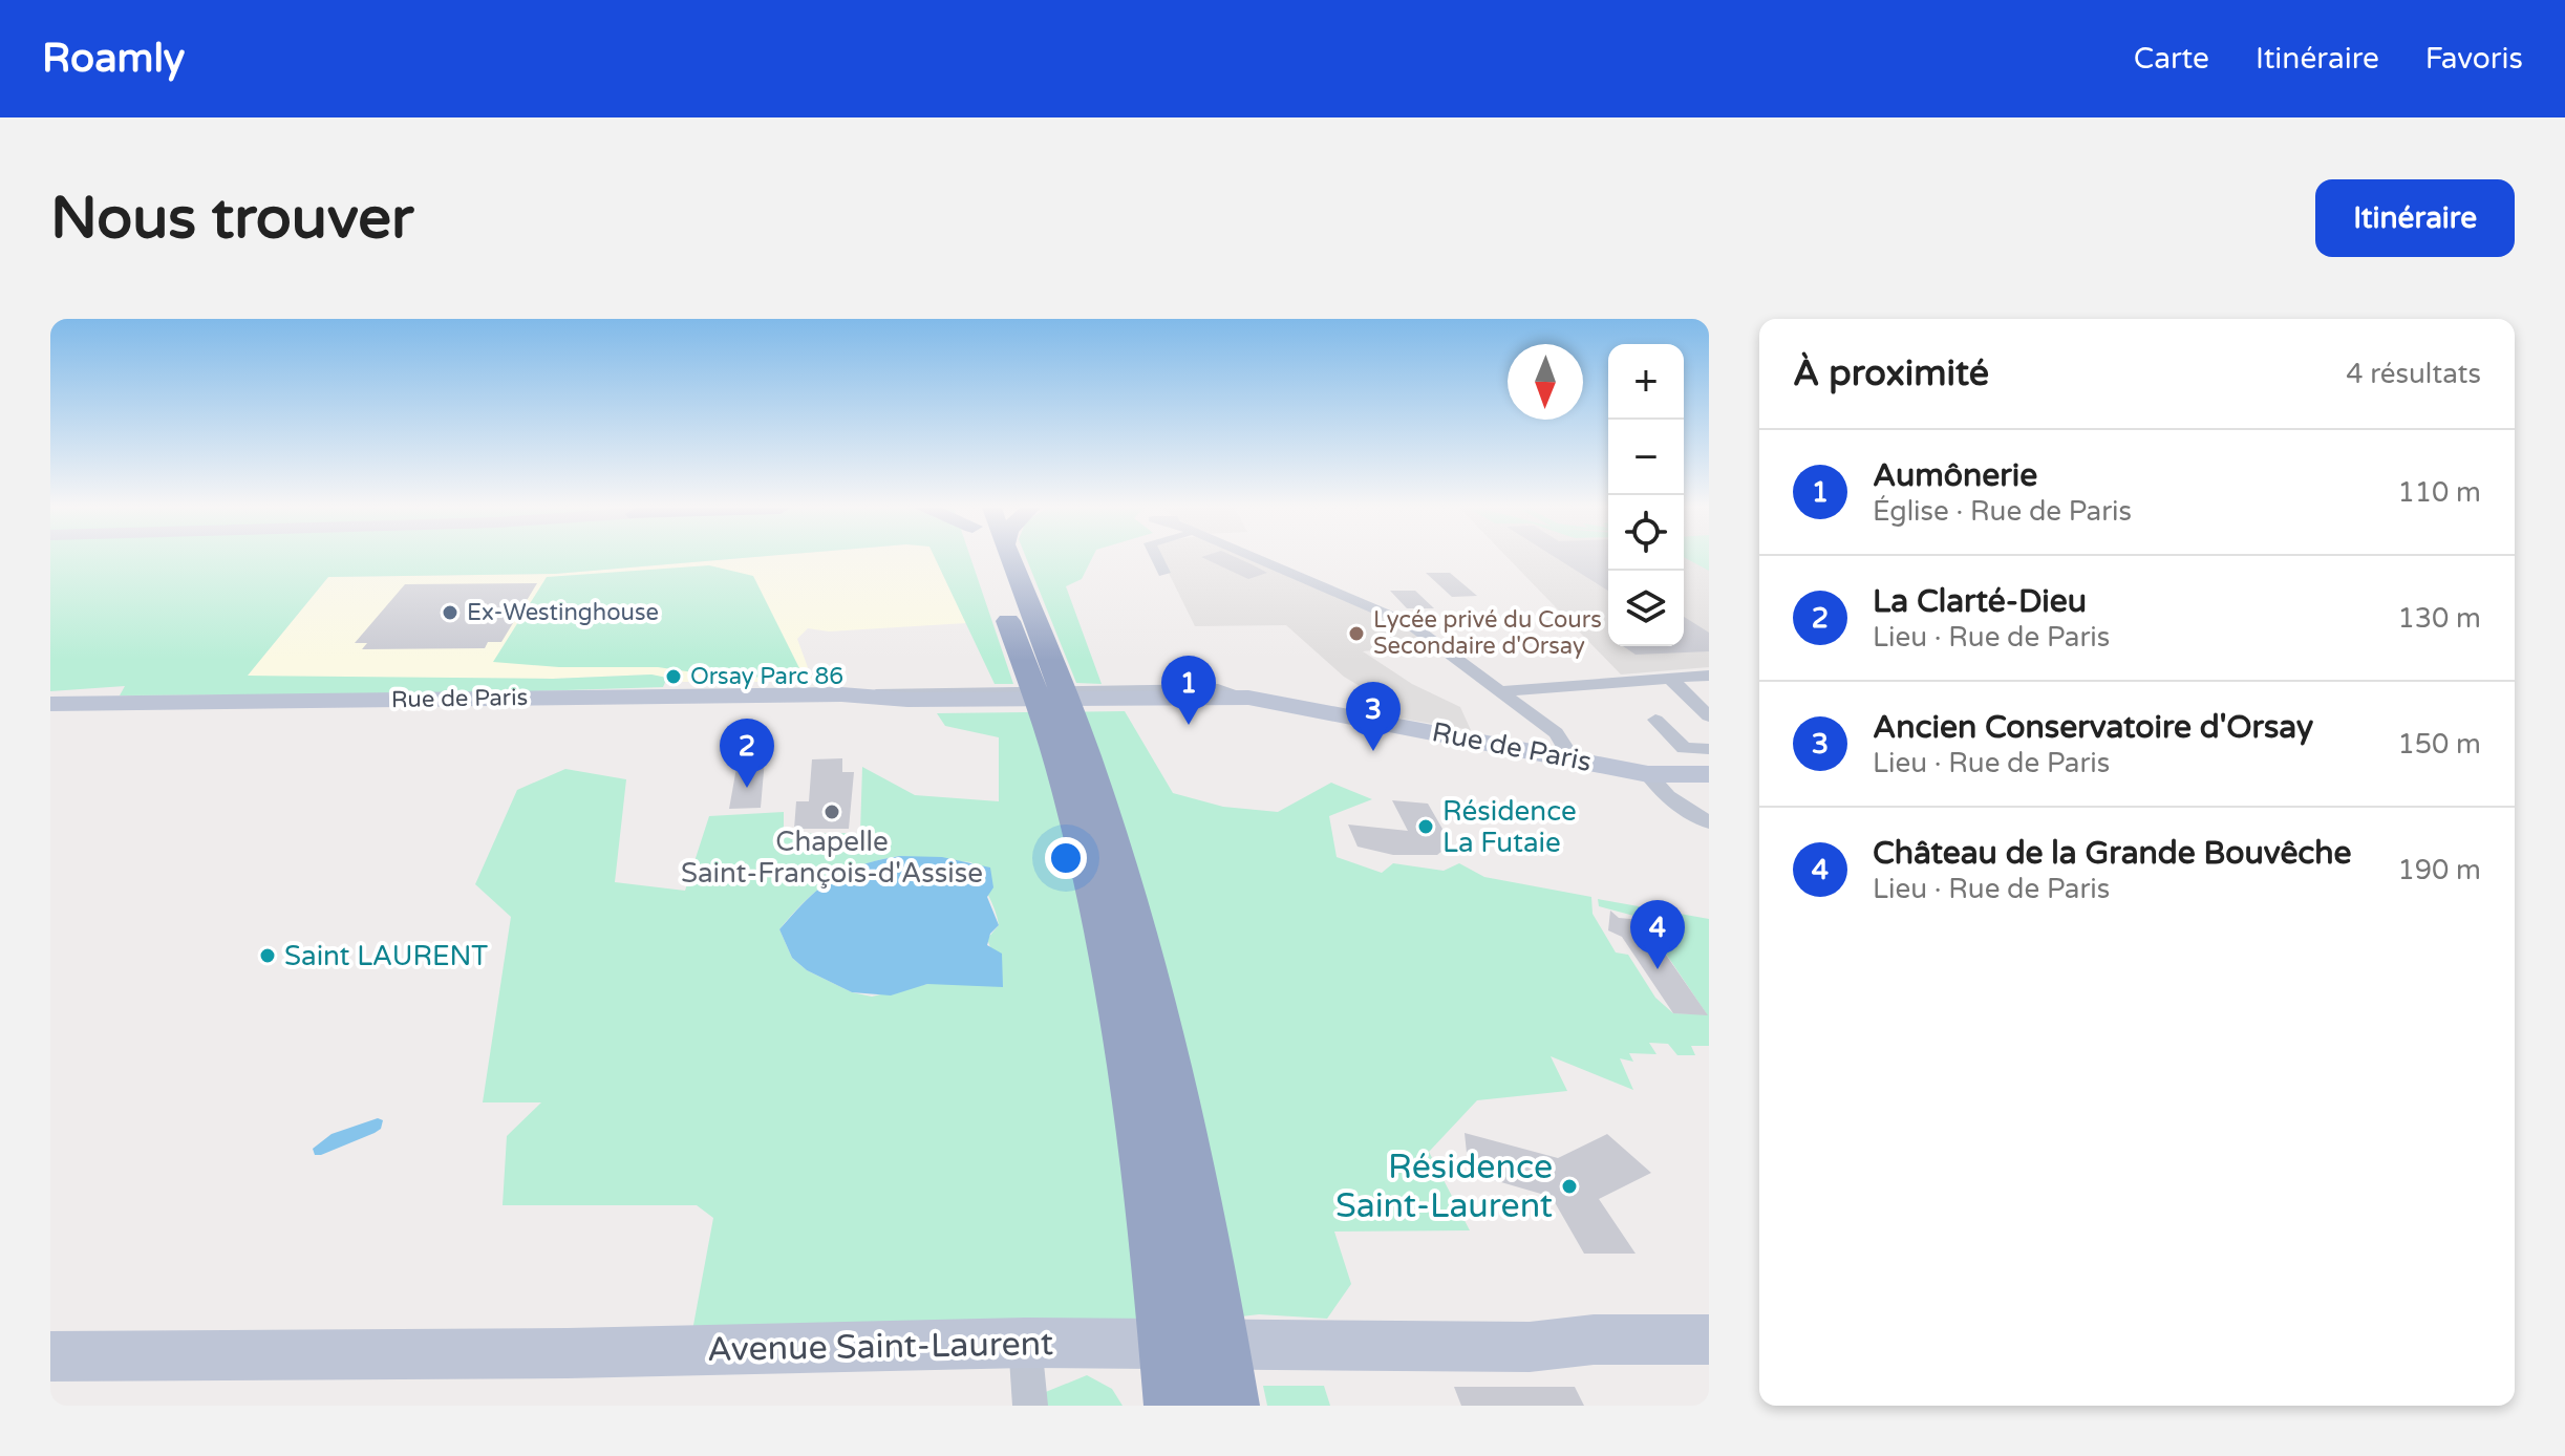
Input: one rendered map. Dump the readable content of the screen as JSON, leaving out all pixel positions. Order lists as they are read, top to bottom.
{
  "streets": {
    "main road": ["Rue de Paris", "Avenue Saint-Laurent"]
  },
  "places": [
    "Ex-Westinghouse",
    "Lycée privé du Cours Secondaire d'Orsay",
    "Orsay Parc 86",
    "Chapelle Saint-François-d'Assise",
    "Résidence La Futaie",
    "Saint LAURENT",
    "Résidence Saint-Laurent"
  ],
  "north": "bottom",
  "page": {
    "header": "Roamly",
    "nav": ["Carte", "Itinéraire", "Favoris"],
    "buttons": "Itinéraire",
    "title": "Nous trouver",
    "heading": ["À proximité", "4 résultats"],
    "map_buttons": ["+", "−"],
    "list": [
      {
        "mark": "1",
        "name": "Aumônerie",
        "note": "Église · Rue de Paris",
        "value": "110 m"
      },
      {
        "mark": "2",
        "name": "La Clarté-Dieu",
        "note": "Lieu · Rue de Paris",
        "value": "130 m"
      },
      {
        "mark": "3",
        "name": "Ancien Conservatoire d'Orsay",
        "note": "Lieu · Rue de Paris",
        "value": "150 m"
      },
      {
        "mark": "4",
        "name": "Château de la Grande Bouvêche",
        "note": "Lieu · Rue de Paris",
        "value": "190 m"
      }
    ],
    "pins": [
      "1",
      "3",
      "2",
      "4"
    ]
  }
}
